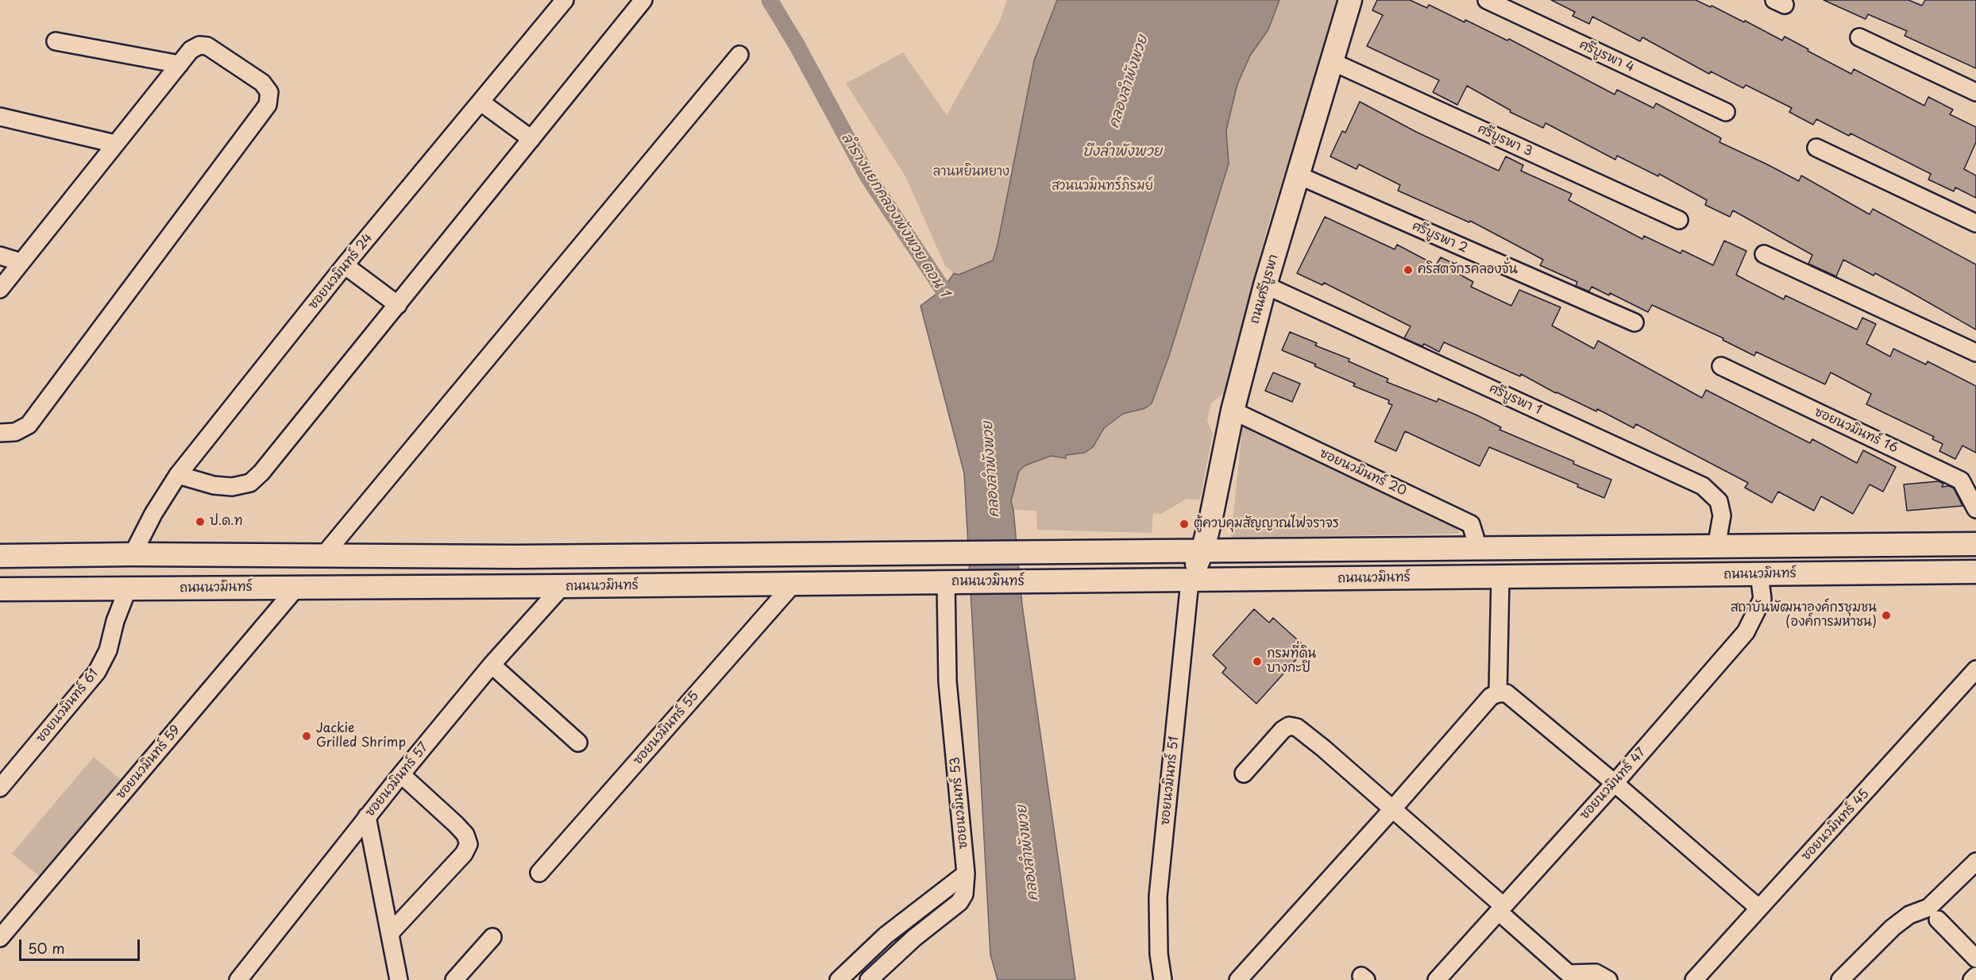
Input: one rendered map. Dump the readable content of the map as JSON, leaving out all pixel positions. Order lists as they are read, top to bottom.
{
  "streets": {
    "main road": ["ถนนศรีบูรพา", "ถนนนวมินทร์"],
    "street": [
      "ศรีบูรพา 4",
      "ศรีบูรพา 3",
      "ศรีบูรพา 2",
      "ซอยนวมินทร์ 24",
      "ศรีบูรพา 1",
      "ซอยนวมินทร์ 16",
      "ซอยนวมินทร์ 20",
      "ซอยนวมินทร์ 61",
      "ซอยนวมินทร์ 55",
      "ซอยนวมินทร์ 59",
      "ซอยนวมินทร์ 57",
      "ซอยนวมินทร์ 51",
      "ซอยนวมินทร์ 47",
      "ซอยนวมินทร์ 53",
      "ซอยนวมินทร์ 45"
    ]
  },
  "crossings": [
    ["ศรีบูรพา 3", "ถนนศรีบูรพา"],
    ["ศรีบูรพา 2", "ถนนศรีบูรพา"],
    ["ถนนศรีบูรพา", "ศรีบูรพา 1"],
    ["ถนนศรีบูรพา", "ซอยนวมินทร์ 20"],
    ["ถนนศรีบูรพา", "ถนนนวมินทร์"],
    ["ถนนศรีบูรพา", "ซอยนวมินทร์ 51"],
    ["ถนนนวมินทร์", "ซอยนวมินทร์ 61"],
    ["ถนนนวมินทร์", "ซอยนวมินทร์ 55"],
    ["ถนนนวมินทร์", "ซอยนวมินทร์ 59"],
    ["ถนนนวมินทร์", "ซอยนวมินทร์ 57"],
    ["ถนนนวมินทร์", "ซอยนวมินทร์ 51"],
    ["ถนนนวมินทร์", "ซอยนวมินทร์ 47"],
    ["ถนนนวมินทร์", "ซอยนวมินทร์ 53"]
  ],
  "water": ["คลองลำพังพวย", "บึงลำพังพวย", "ลำรางแยกคลองพังพวย ตอน 1"],
  "parks": ["ลานหยินหยาง", "สวนนวมินทร์ภิรมย์"],
  "places": [
    "คริสตจักรคลองจั่น",
    "ป.ด.ท",
    "ตู้ควบคุมสัญญาณไฟจราจร",
    "สถาบันพัฒนาองค์กรชุมชน (องค์การมหาชน)",
    "กรมที่ดิน บางกะปิ",
    "Jackie Grilled Shrimp"
  ],
  "scale_bar": "50 m"
}
